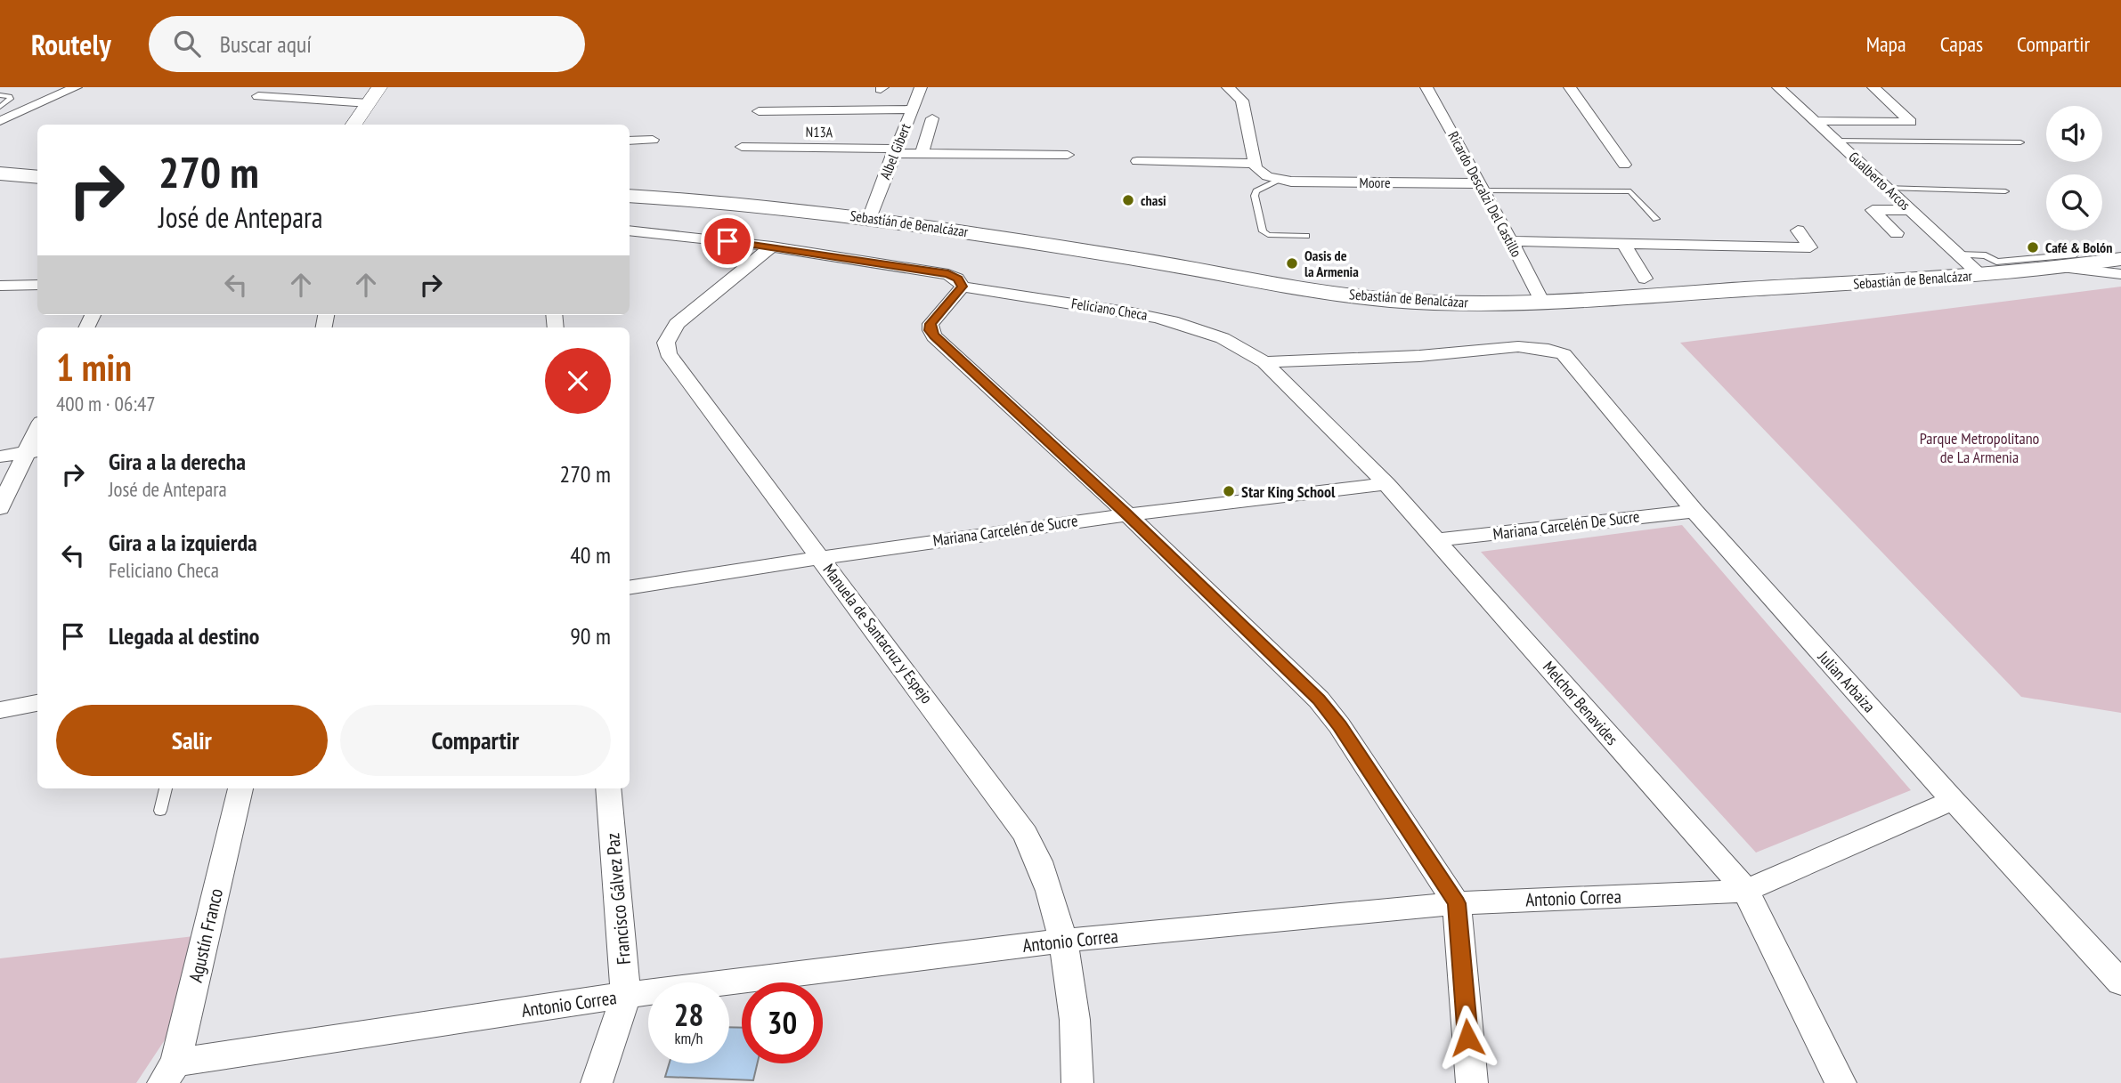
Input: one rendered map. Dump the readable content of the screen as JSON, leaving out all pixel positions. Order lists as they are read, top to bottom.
{
  "streets": {
    "main road": ["Sebastián de Benalcázar"],
    "street": [
      "N13A",
      "Albel Gibert",
      "Gualberto Arcos",
      "Moore",
      "Ricardo Descalzi Del Castillo",
      "Feliciano Checa",
      "Mariana Carcelén De Sucre",
      "Mariana Carcelén de Sucre",
      "Manuela de Santacruz y Espejo",
      "Julian Arbaiza",
      "Melchor Benavides",
      "Antonio Correa",
      "Francisco Gálvez Paz",
      "Agustín Franco"
    ]
  },
  "crossings": [
    ["N13A", "Albel Gibert"],
    ["Albel Gibert", "Sebastián de Benalcázar"],
    ["Gualberto Arcos", "Sebastián de Benalcázar"],
    ["Moore", "Ricardo Descalzi Del Castillo"],
    ["Ricardo Descalzi Del Castillo", "Sebastián de Benalcázar"],
    ["Feliciano Checa", "Manuela de Santacruz y Espejo"],
    ["Feliciano Checa", "Julian Arbaiza"],
    ["Feliciano Checa", "Melchor Benavides"],
    ["Mariana Carcelén De Sucre", "Julian Arbaiza"],
    ["Mariana Carcelén De Sucre", "Melchor Benavides"],
    ["Mariana Carcelén de Sucre", "Manuela de Santacruz y Espejo"],
    ["Mariana Carcelén de Sucre", "Melchor Benavides"],
    ["Manuela de Santacruz y Espejo", "Antonio Correa"],
    ["Julian Arbaiza", "Melchor Benavides"],
    ["Julian Arbaiza", "Antonio Correa"],
    ["Melchor Benavides", "Antonio Correa"],
    ["Antonio Correa", "Francisco Gálvez Paz"],
    ["Antonio Correa", "Agustín Franco"]
  ],
  "parks": ["Parque Metropolitano de La Armenia"],
  "places": [
    "chasi",
    "Café & Bolón",
    "Oasis de la Armenia",
    "Star King School"
  ],
  "page": {
    "header": "Routely",
    "search": "Buscar aquí",
    "nav": ["Mapa", "Capas", "Compartir"],
    "turn": ["270 m", "José de Antepara"],
    "heading": ["1 min", "400 m · 06:47"],
    "list": [
      {
        "name": "Gira a la derecha",
        "note": "José de Antepara",
        "value": "270 m"
      },
      {
        "name": "Gira a la izquierda",
        "note": "Feliciano Checa",
        "value": "40 m"
      },
      {
        "name": "Llegada al destino",
        "value": "90 m"
      }
    ],
    "buttons": ["Salir", "Compartir"],
    "speed": "28 km/h",
    "limit": "30"
  }
}
